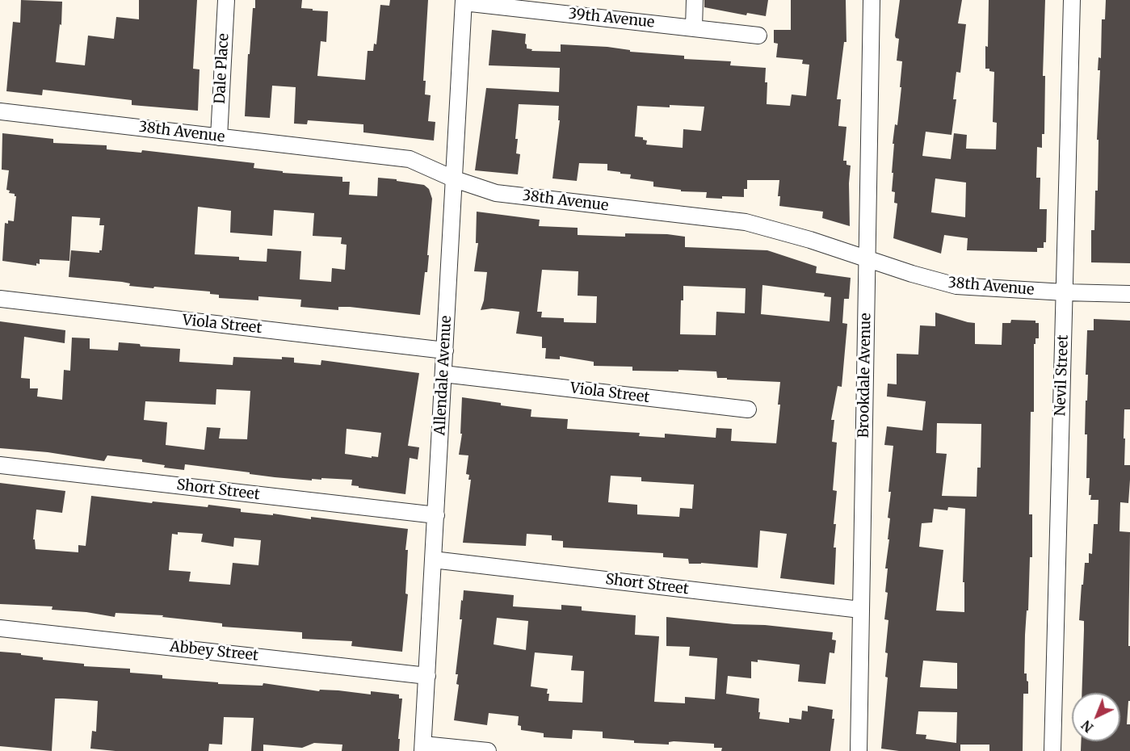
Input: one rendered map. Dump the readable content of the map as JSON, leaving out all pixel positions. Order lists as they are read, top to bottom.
{
  "streets": {
    "street": [
      "39th Avenue",
      "Dale Place",
      "38th Avenue",
      "Viola Street",
      "Allendale Avenue",
      "Brookdale Avenue",
      "Nevil Street",
      "Short Street",
      "Abbey Street"
    ]
  },
  "crossings": [
    ["39th Avenue", "Allendale Avenue"],
    ["Dale Place", "38th Avenue"],
    ["38th Avenue", "Allendale Avenue"],
    ["38th Avenue", "Brookdale Avenue"],
    ["38th Avenue", "Nevil Street"],
    ["Viola Street", "Allendale Avenue"],
    ["Allendale Avenue", "Short Street"],
    ["Allendale Avenue", "Abbey Street"],
    ["Brookdale Avenue", "Short Street"]
  ],
  "north": "bottom left"
}
